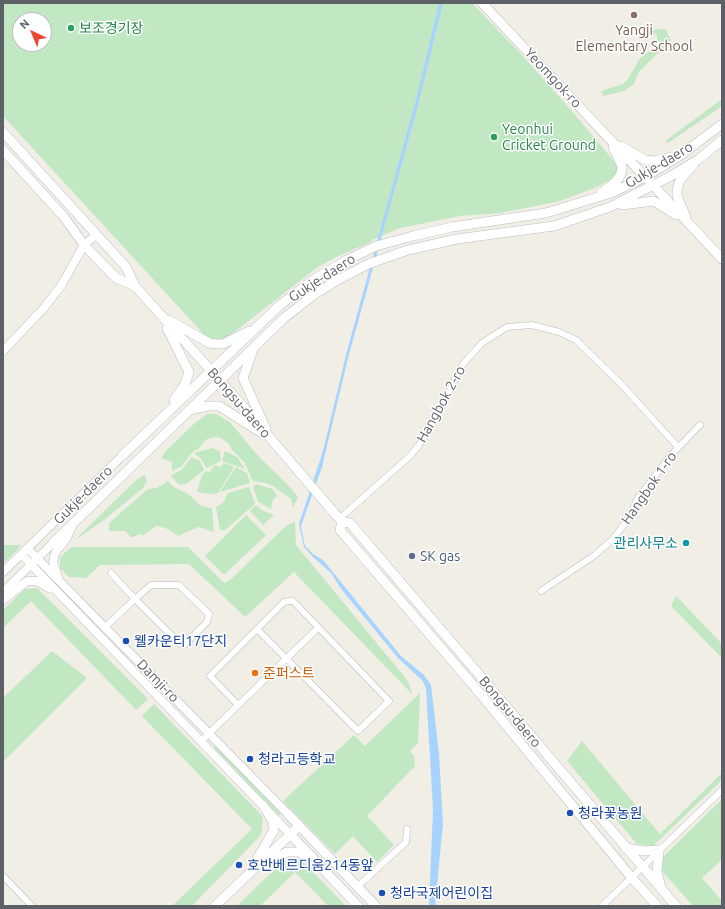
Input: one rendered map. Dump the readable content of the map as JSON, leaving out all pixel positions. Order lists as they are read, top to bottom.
{
  "streets": {
    "main road": ["Yeomgok-ro", "Gukje-daero", "Bongsu-daero"],
    "street": ["Hangbok 2-ro", "Hangbok 1-ro", "Damji-ro"]
  },
  "crossings": [
    ["Yeomgok-ro", "Gukje-daero"],
    ["Gukje-daero", "Bongsu-daero"],
    ["Gukje-daero", "Damji-ro"],
    ["Bongsu-daero", "Hangbok 2-ro"],
    ["Hangbok 2-ro", "Hangbok 1-ro"]
  ],
  "places": [
    "Yangji Elementary School",
    "보조경기장",
    "Yeonhui Cricket Ground",
    "관리사무소",
    "SK gas",
    "웰카운티17단지",
    "준퍼스트",
    "청라고등학교",
    "청라꽃농원",
    "호반베르디움214동앞",
    "청라국제어린이집"
  ],
  "north": "top left"
}
